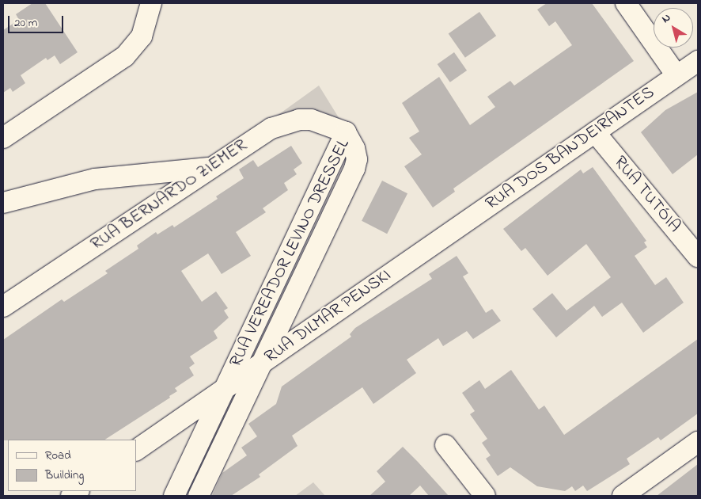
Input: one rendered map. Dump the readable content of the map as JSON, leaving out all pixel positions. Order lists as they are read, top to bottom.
{
  "streets": {
    "street": [
      "RUA DOS BANDEIRANTES",
      "RUA TUTÓIA",
      "RUA BERNARDO ZIEMER",
      "RUA VEREADOR LEVINO DRESSEL",
      "RUA DILMAR PENSKI"
    ]
  },
  "crossings": [
    ["RUA DOS BANDEIRANTES", "RUA TUTÓIA"],
    ["RUA DOS BANDEIRANTES", "RUA DILMAR PENSKI"],
    ["RUA BERNARDO ZIEMER", "RUA VEREADOR LEVINO DRESSEL"],
    ["RUA VEREADOR LEVINO DRESSEL", "RUA DILMAR PENSKI"]
  ],
  "legend": ["Road", "Building"],
  "scale_bar": "20 m",
  "north": "top left"
}
